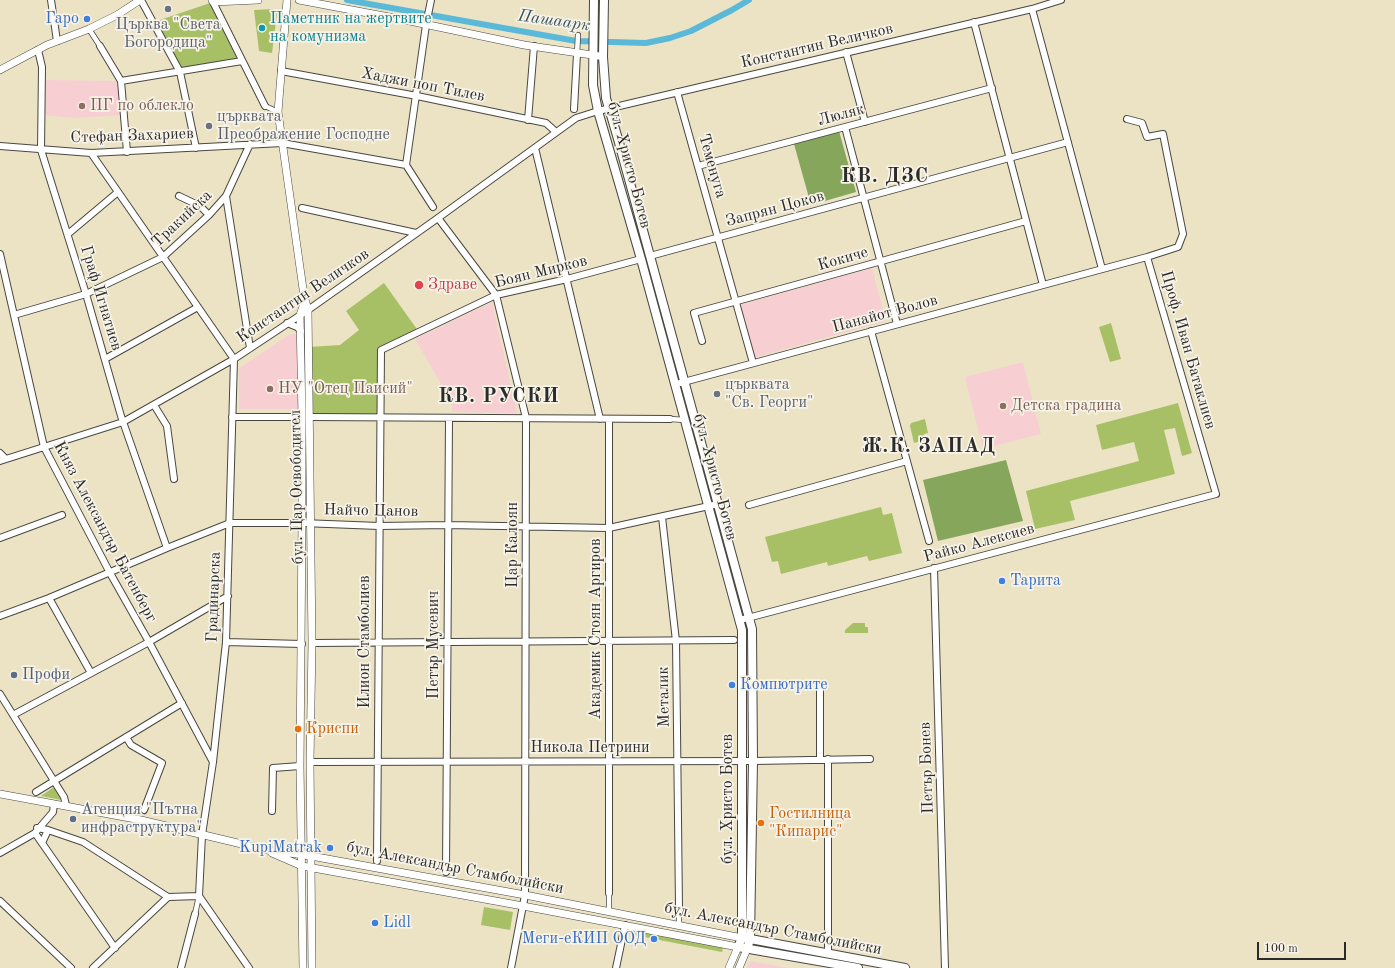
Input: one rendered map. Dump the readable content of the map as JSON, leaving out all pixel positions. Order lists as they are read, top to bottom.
{
  "streets": {
    "main road": ["бул. Христо Ботев", "бул. Александър Стамболийски"],
    "street": [
      "Константин Величков",
      "Хаджи поп Тилев",
      "Люляк",
      "Стефан Захариев",
      "Теменуга",
      "Запрян Цоков",
      "Тракийска",
      "Кокиче",
      "Боян Мирков",
      "Граф Игнатиев",
      "Панайот Волов",
      "Проф. Иван Батаклиев",
      "бул. Цар Освободител",
      "Найчо Цанов",
      "Княз Александър Батенберг",
      "Райко Алексиев",
      "Цар Калоян",
      "Градинарска",
      "Академик Стоян Аргиров",
      "Илион Стамболиев",
      "Петър Мусевич",
      "Металик",
      "Никола Петрини",
      "Петър Бонев"
    ]
  },
  "crossings": [
    ["Константин Величков", "Хаджи поп Тилев"],
    ["Константин Величков", "бул. Христо Ботев"],
    ["Константин Величков", "Теменуга"],
    ["Константин Величков", "Граф Игнатиев"],
    ["Константин Величков", "бул. Цар Освободител"],
    ["Константин Величков", "Княз Александър Батенберг"],
    ["Константин Величков", "Цар Калоян"],
    ["Константин Величков", "Градинарска"],
    ["Хаджи поп Тилев", "бул. Цар Освободител"],
    ["Люляк", "Теменуга"],
    ["Стефан Захариев", "Тракийска"],
    ["Стефан Захариев", "Граф Игнатиев"],
    ["Стефан Захариев", "бул. Цар Освободител"],
    ["бул. Христо Ботев", "Запрян Цоков"],
    ["бул. Христо Ботев", "Боян Мирков"],
    ["бул. Христо Ботев", "Панайот Волов"],
    ["бул. Христо Ботев", "Найчо Цанов"],
    ["бул. Христо Ботев", "Райко Алексиев"],
    ["бул. Христо Ботев", "Никола Петрини"],
    ["бул. Христо Ботев", "бул. Александър Стамболийски"],
    ["Теменуга", "Запрян Цоков"],
    ["Теменуга", "Кокиче"],
    ["Теменуга", "Панайот Волов"],
    ["Тракийска", "Граф Игнатиев"],
    ["Тракийска", "Княз Александър Батенберг"],
    ["Боян Мирков", "Цар Калоян"],
    ["Боян Мирков", "Илион Стамболиев"],
    ["Граф Игнатиев", "Найчо Цанов"],
    ["Панайот Волов", "Проф. Иван Батаклиев"],
    ["Проф. Иван Батаклиев", "Райко Алексиев"],
    ["бул. Цар Освободител", "Найчо Цанов"],
    ["бул. Цар Освободител", "Никола Петрини"],
    ["бул. Цар Освободител", "бул. Александър Стамболийски"],
    ["Найчо Цанов", "Княз Александър Батенберг"],
    ["Найчо Цанов", "Цар Калоян"],
    ["Найчо Цанов", "Градинарска"],
    ["Найчо Цанов", "Академик Стоян Аргиров"],
    ["Найчо Цанов", "Илион Стамболиев"],
    ["Найчо Цанов", "Петър Мусевич"],
    ["Найчо Цанов", "Металик"],
    ["Княз Александър Батенберг", "Градинарска"],
    ["Райко Алексиев", "Петър Бонев"],
    ["Цар Калоян", "Никола Петрини"],
    ["Цар Калоян", "бул. Александър Стамболийски"],
    ["Градинарска", "бул. Александър Стамболийски"],
    ["Академик Стоян Аргиров", "Никола Петрини"],
    ["Академик Стоян Аргиров", "бул. Александър Стамболийски"],
    ["Илион Стамболиев", "Никола Петрини"],
    ["Илион Стамболиев", "бул. Александър Стамболийски"],
    ["Петър Мусевич", "Никола Петрини"],
    ["Металик", "Никола Петрини"],
    ["Металик", "бул. Александър Стамболийски"]
  ],
  "districts": ["КВ. ДЗС", "КВ. РУСКИ", "Ж.К. ЗАПАД"],
  "water": ["Пашаарк"],
  "places": [
    "Църква \"Света Богородица\"",
    "Гаро",
    "Паметник на жертвите на комунизма",
    "ПГ по облекло",
    "църквата Преображение Господне",
    "Здраве",
    "НУ \"Отец Паисий\"",
    "църквата \"Св. Георги\"",
    "Детска градина",
    "Тарита",
    "Профи",
    "Компютрите",
    "Криспи",
    "Агенция \"Пътна инфраструктура\"",
    "Гостилница \"Кипарис\"",
    "KupiMatrak",
    "Lidl",
    "Меги-еКИП ООД"
  ],
  "scale_bar": "100 m"
}
